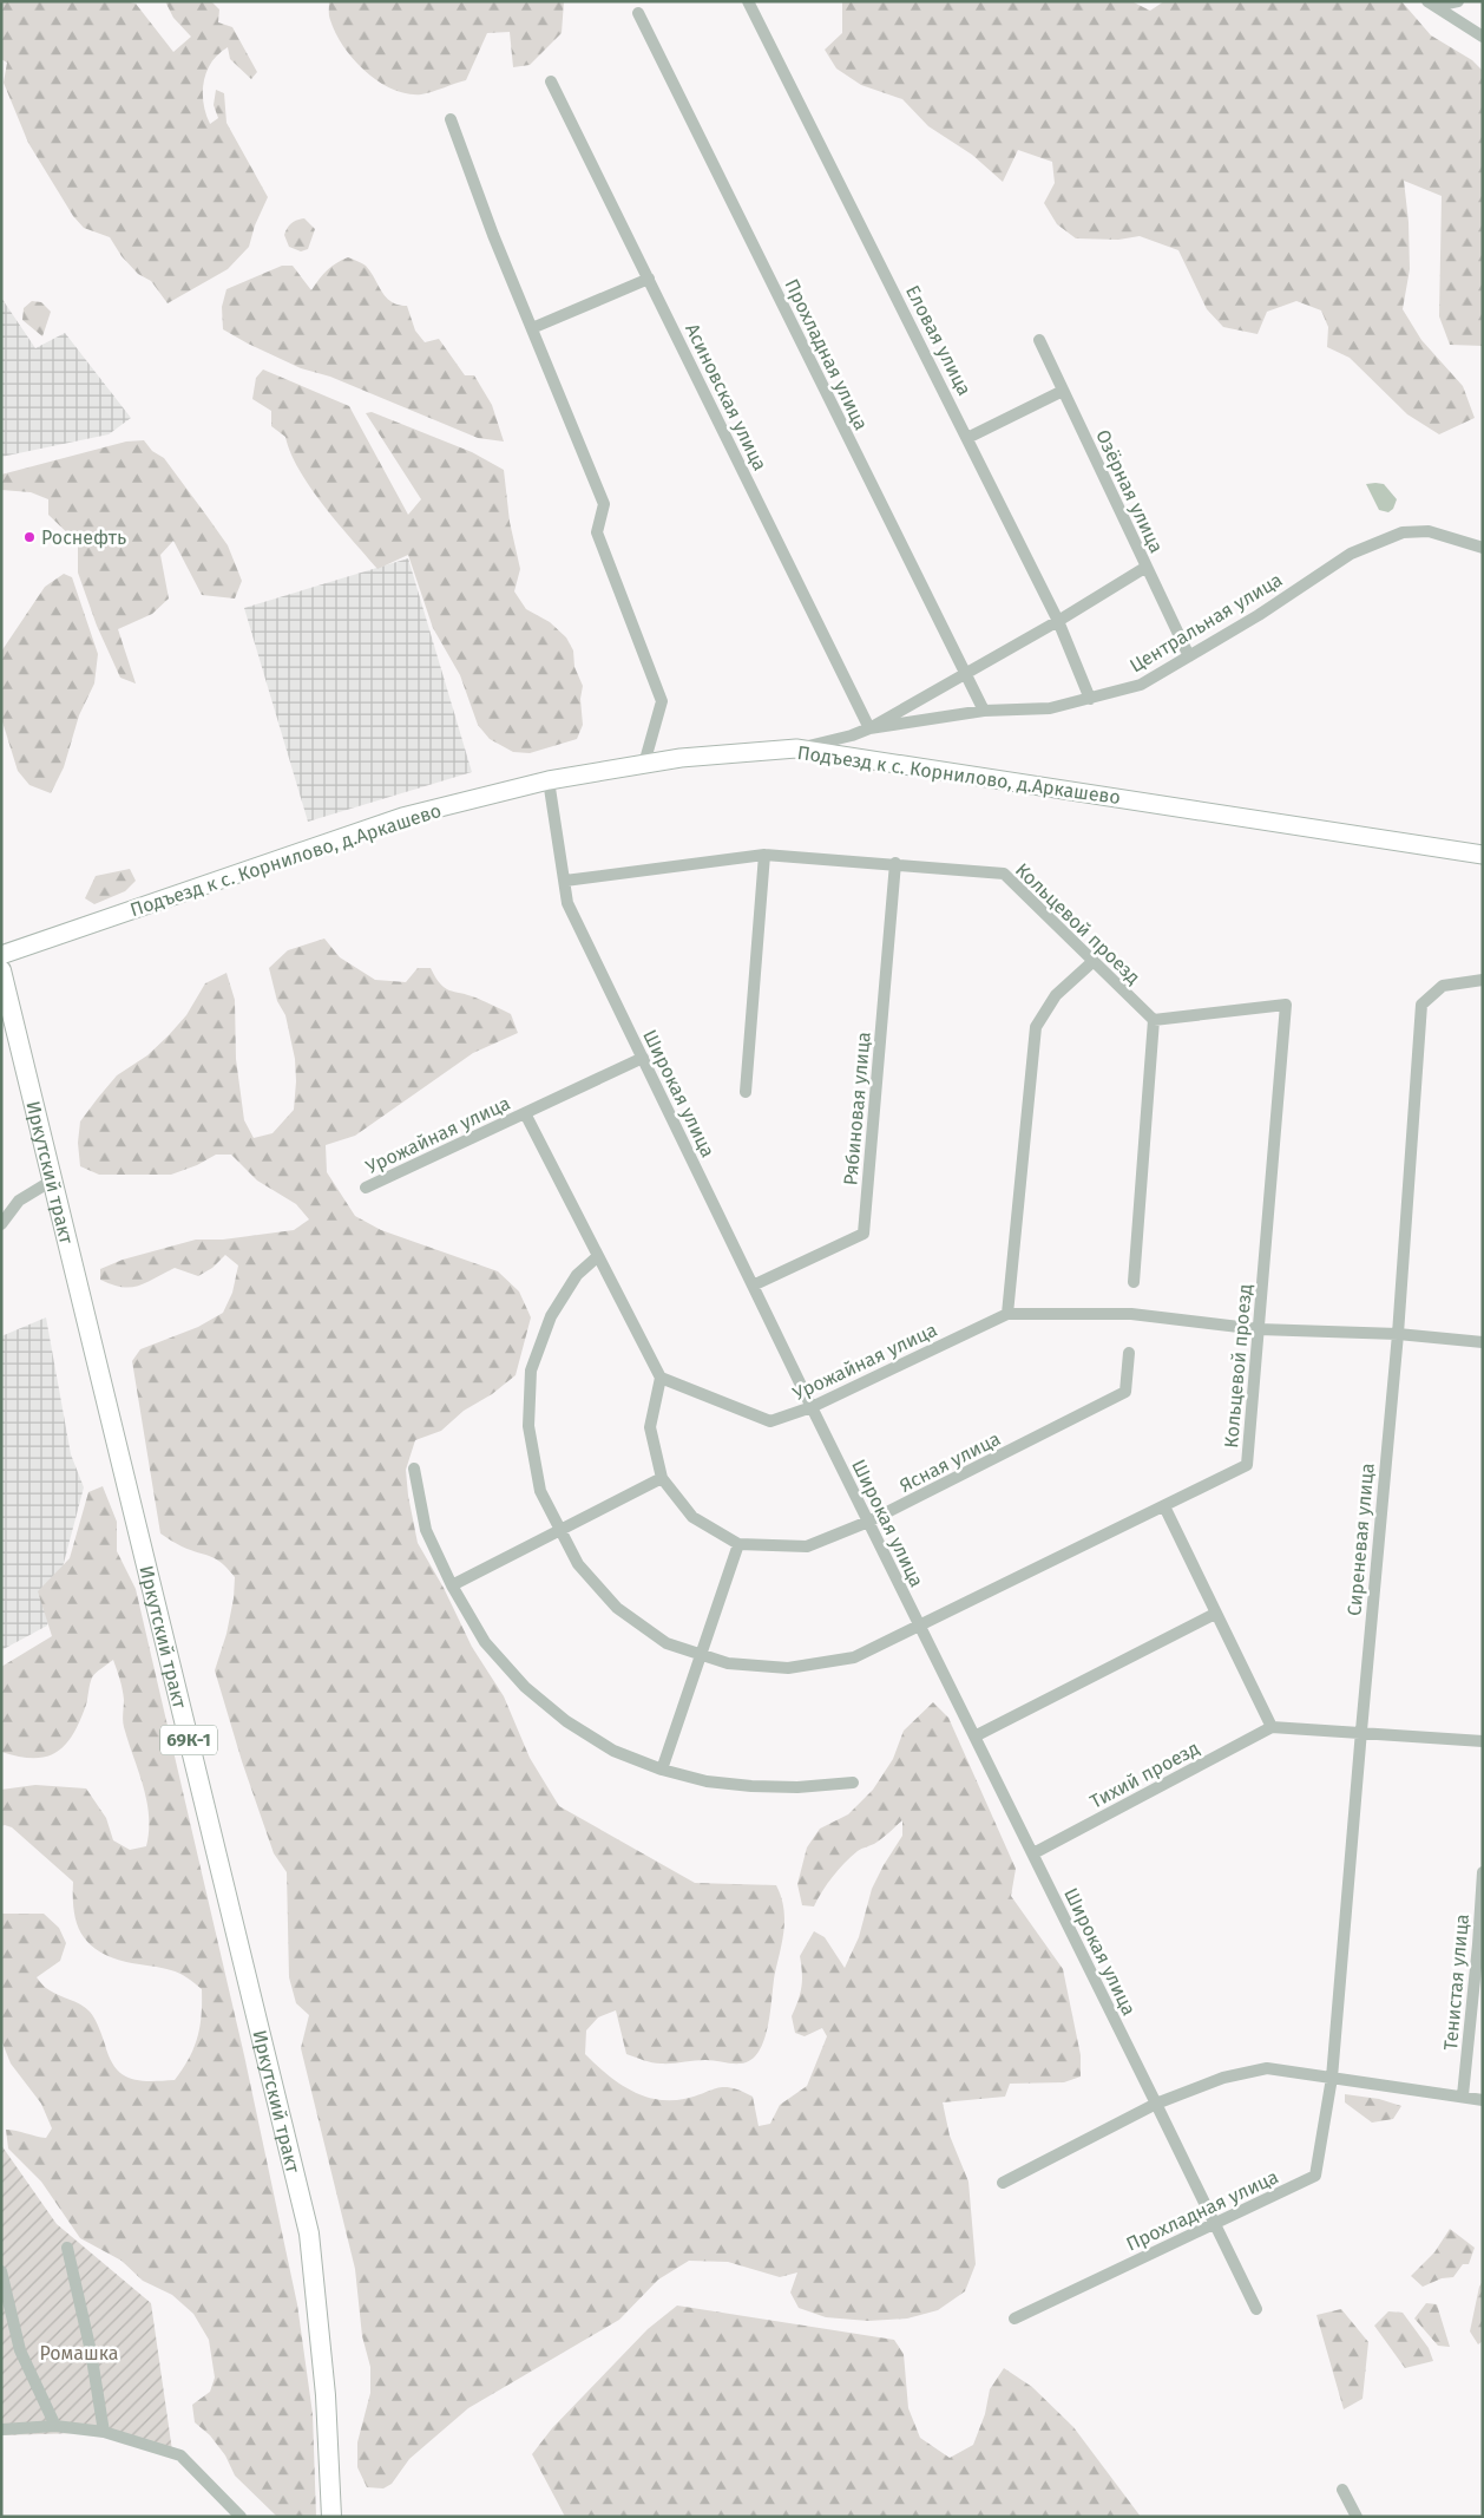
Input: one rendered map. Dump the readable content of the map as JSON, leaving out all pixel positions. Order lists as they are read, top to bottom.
{
  "streets": {
    "main road": ["Иркутский тракт", "69К-1"],
    "street": [
      "Еловая улица",
      "Прохладная улица",
      "Асиновская улица",
      "Озёрная улица",
      "Центральная улица",
      "Подъезд к с. Корнилово, д.Аркашево",
      "Кольцевой проезд",
      "Широкая улица",
      "Рябиновая улица",
      "Урожайная улица",
      "Ясная улица",
      "Сиреневая улица",
      "Тихий проезд",
      "Тенистая улица"
    ]
  },
  "crossings": [
    ["Еловая улица", "Центральная улица"],
    ["Прохладная улица", "Центральная улица"],
    ["Прохладная улица", "Широкая улица"],
    ["Прохладная улица", "Сиреневая улица"],
    ["Асиновская улица", "Центральная улица"],
    ["Озёрная улица", "Центральная улица"],
    ["Центральная улица", "Подъезд к с. Корнилово, д.Аркашево"],
    ["Подъезд к с. Корнилово, д.Аркашево", "Широкая улица"],
    ["Кольцевой проезд", "Широкая улица"],
    ["Кольцевой проезд", "Рябиновая улица"],
    ["Кольцевой проезд", "Урожайная улица"],
    ["Широкая улица", "Рябиновая улица"],
    ["Широкая улица", "Урожайная улица"],
    ["Широкая улица", "Ясная улица"],
    ["Широкая улица", "Тихий проезд"],
    ["Урожайная улица", "Ясная улица"]
  ],
  "parks": ["Ромашка"],
  "places": ["Роснефть"]
}
